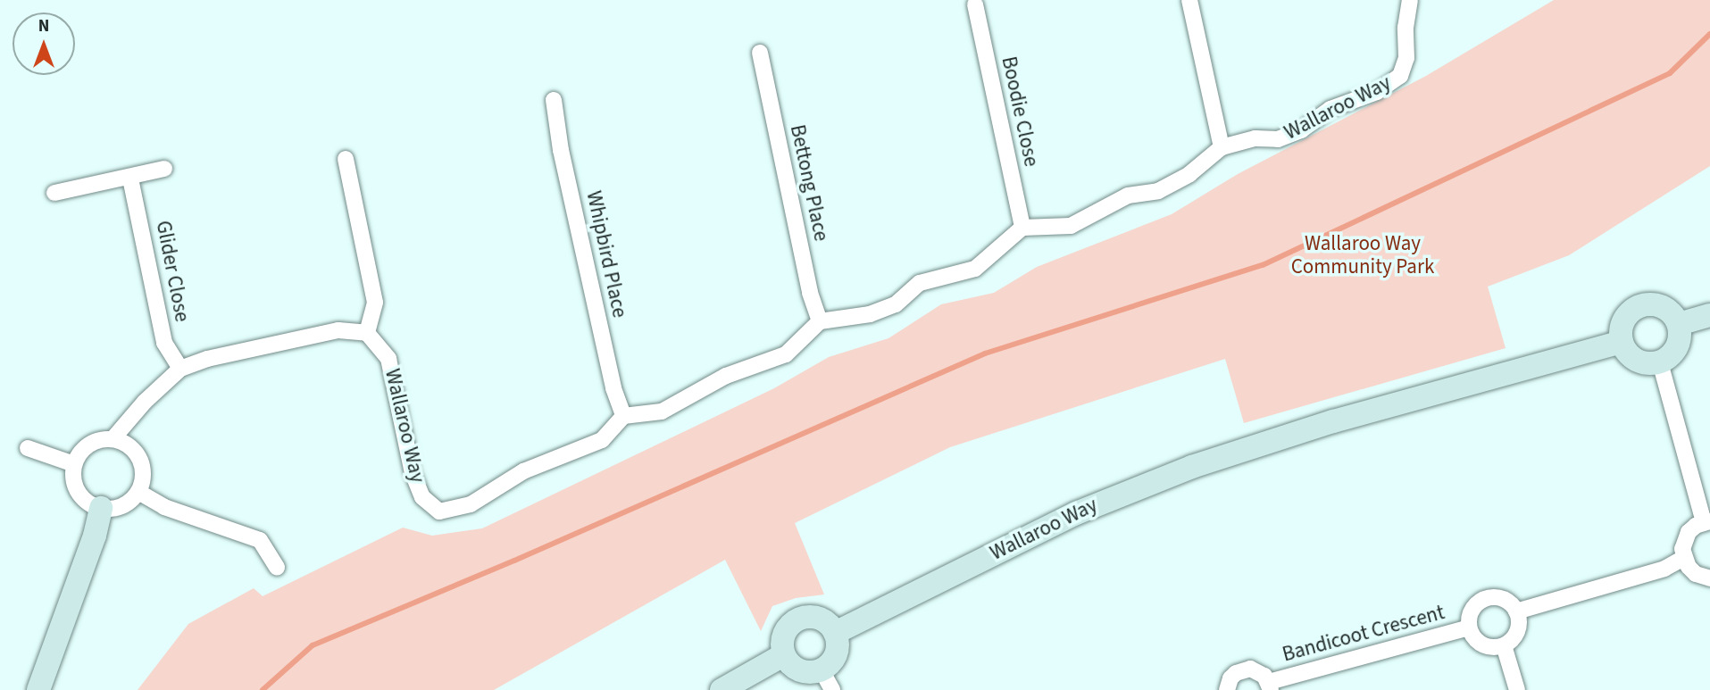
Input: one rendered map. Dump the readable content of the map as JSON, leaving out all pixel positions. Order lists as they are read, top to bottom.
{
  "streets": {
    "street": [
      "Wallaroo Way",
      "Boodie Close",
      "Bettong Place",
      "Whipbird Place",
      "Glider Close",
      "Bandicoot Crescent"
    ]
  },
  "crossings": [
    ["Wallaroo Way", "Boodie Close"],
    ["Wallaroo Way", "Whipbird Place"]
  ],
  "parks": ["Wallaroo Way Community Park"],
  "north": "top"
}
